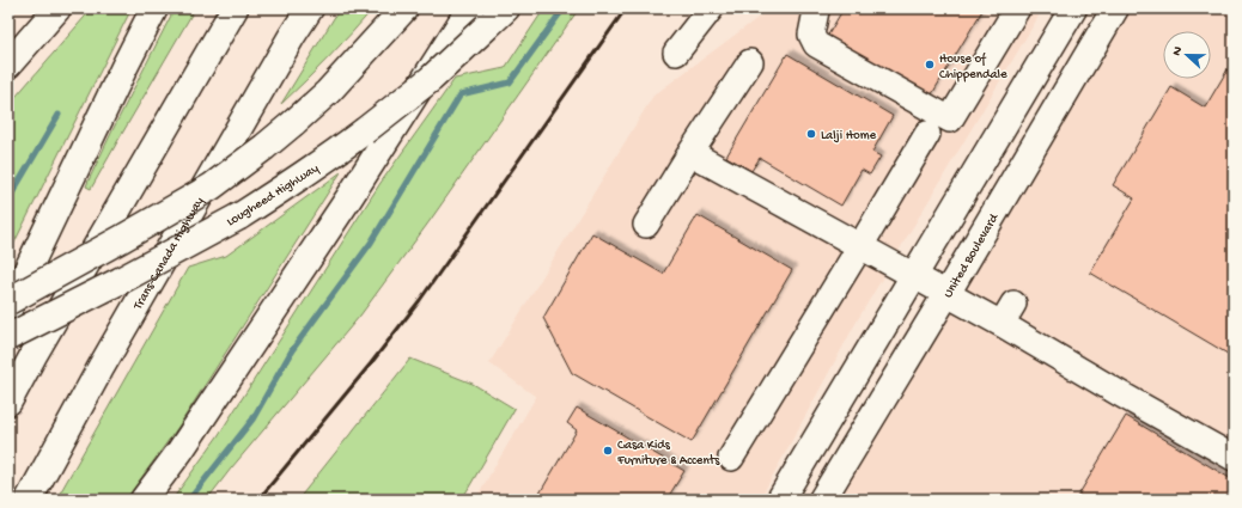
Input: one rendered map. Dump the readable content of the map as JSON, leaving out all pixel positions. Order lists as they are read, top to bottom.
{
  "streets": {
    "main road": ["Lougheed Highway", "Trans-Canada Highway", "United Boulevard"]
  },
  "places": ["House of Chippendale", "Lalji Home", "Casa Kids Furniture & Accents"],
  "north": "left"
}
